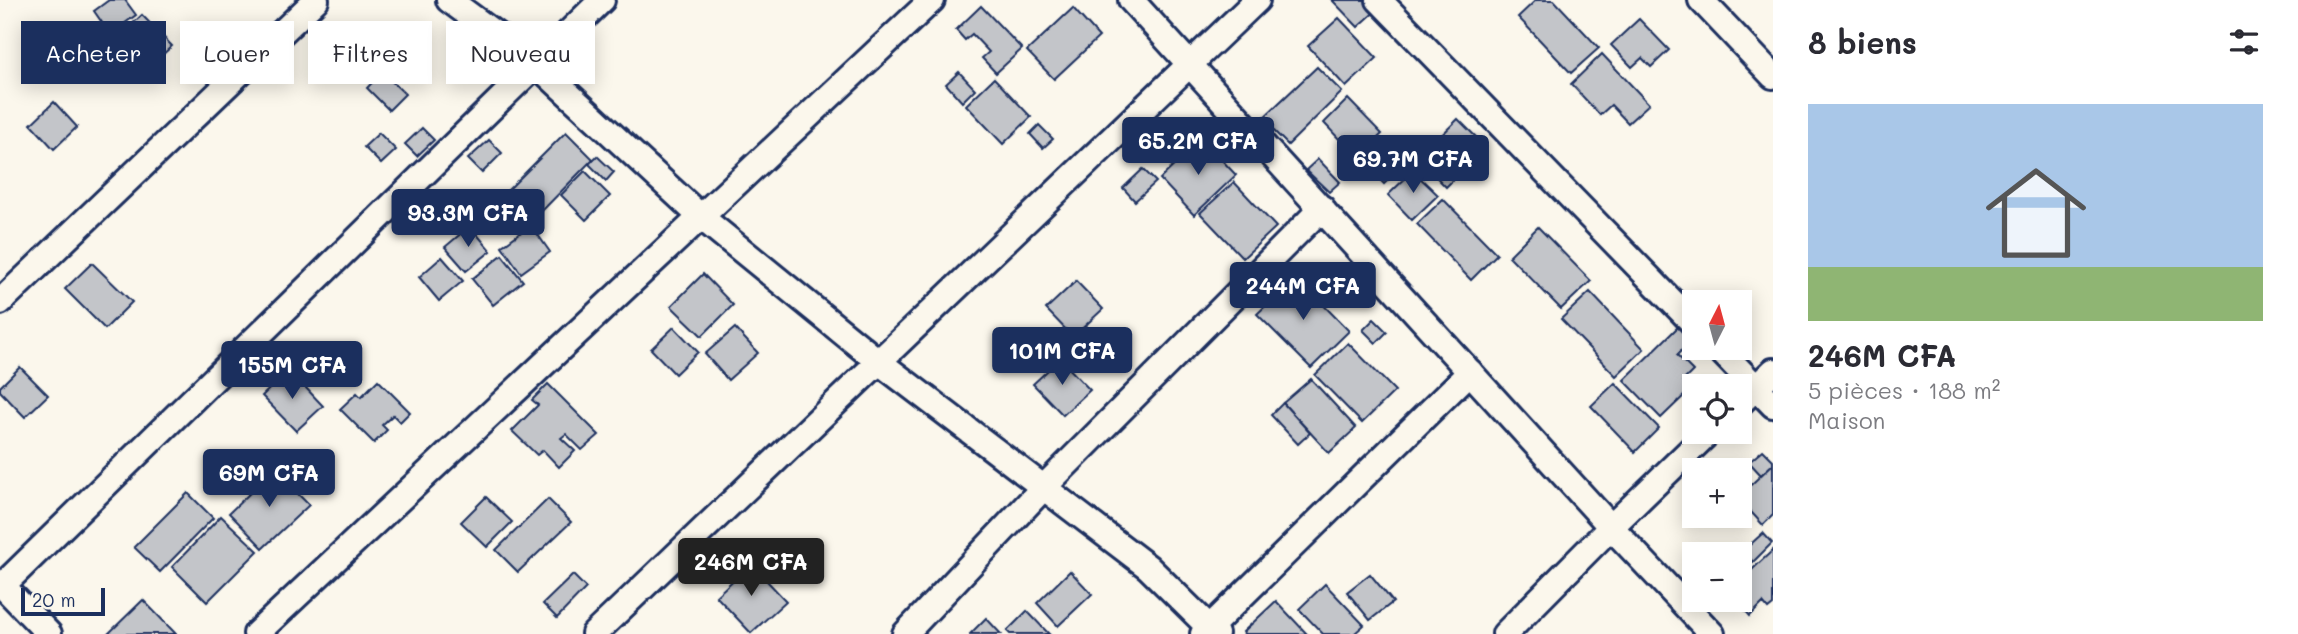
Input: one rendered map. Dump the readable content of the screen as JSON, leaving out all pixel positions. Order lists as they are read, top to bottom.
{
  "scale_bar": "20 m",
  "north": "top",
  "page": {
    "heading": "8 biens",
    "chip": [
      "Acheter",
      "Louer",
      "Filtres",
      "Nouveau"
    ],
    "list": [
      {
        "name": "246M CFA",
        "note": "5 pièces · 188 m² · Maison"
      }
    ],
    "price": [
      "65.2M CFA",
      "69.7M CFA",
      "93.3M CFA",
      "244M CFA",
      "101M CFA",
      "155M CFA",
      "69M CFA",
      "246M CFA"
    ],
    "map_buttons": ["+", "−"],
    "scale": "20 m"
  }
}
